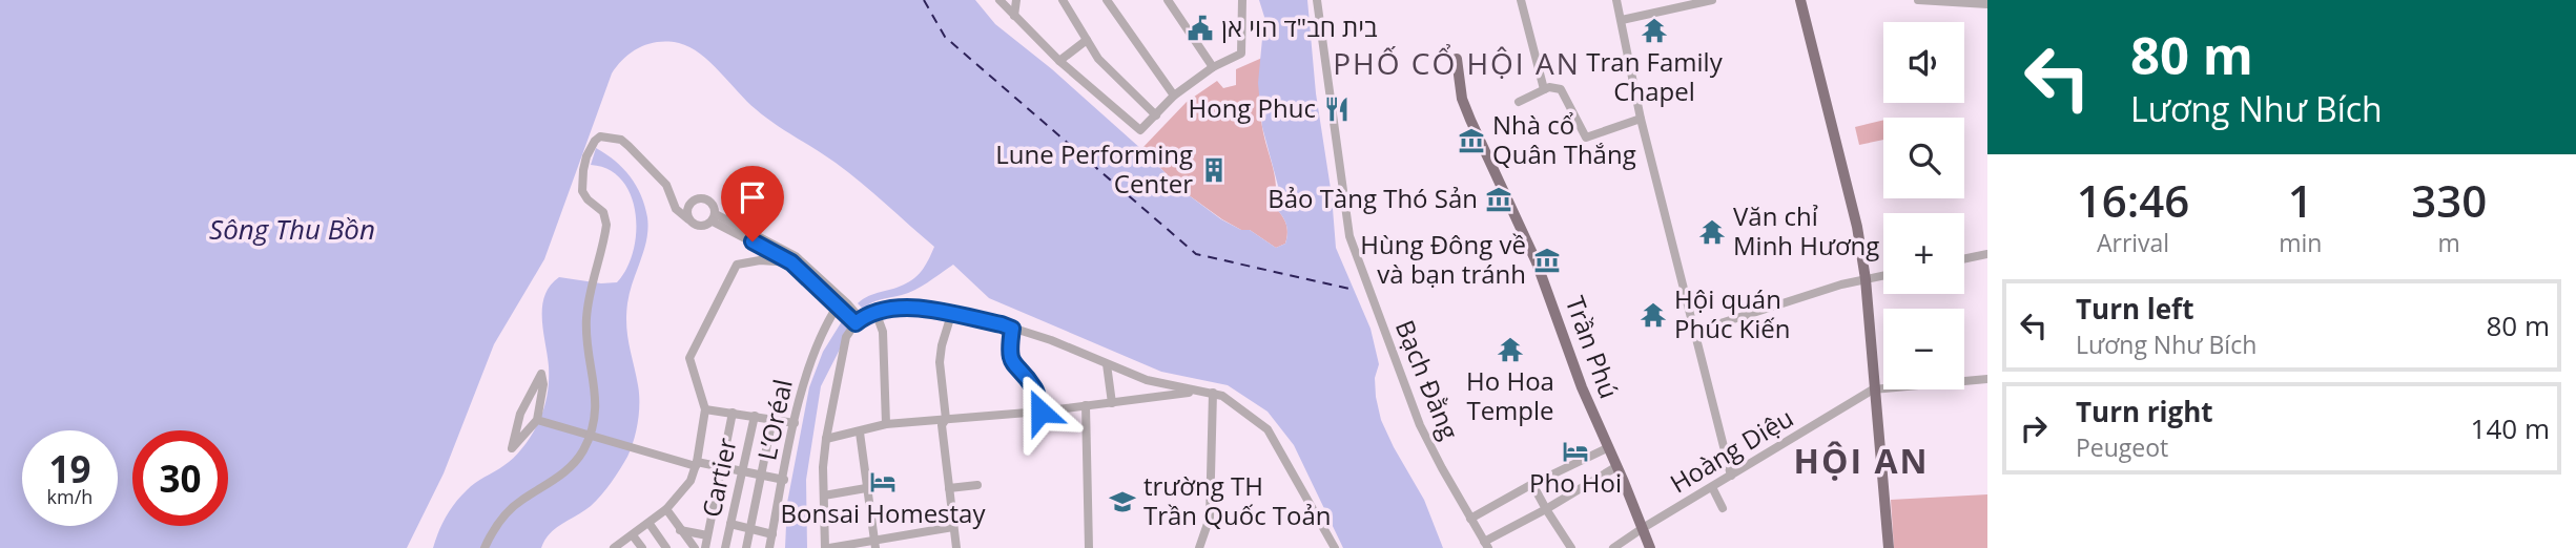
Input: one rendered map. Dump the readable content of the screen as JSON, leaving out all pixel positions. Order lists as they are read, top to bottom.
{
  "streets": {
    "main road": ["Trần Phú"],
    "street": [
      "Bạch Đằng",
      "L’Oréal",
      "Hoàng Diệu",
      "Cartier"
    ]
  },
  "crossings": [
    ["Trần Phú", "Hoàng Diệu"]
  ],
  "districts": ["PHỐ CỔ HỘI AN", "HỘI AN"],
  "water": ["Sông Thu Bồn"],
  "places": {
    "public building": ["בית חב\"ד הוי אן"],
    "temple": [
      "Tran Family Chapel",
      "Văn chỉ Minh Hương",
      "Hội quán Phúc Kiến",
      "Ho Hoa Temple"
    ],
    "restaurant": ["Hong Phuc"],
    "museum": ["Nhà cổ Quân Thắng", "Bảo Tàng Thó Sản", "Hùng Đông về và bạn tránh"],
    "building": ["Lune Performing Center"],
    "hotel": ["Pho Hoi", "Bonsai Homestay"],
    "school or university": ["trường TH Trần Quốc Toản"]
  },
  "page": {
    "turn": ["80 m", "Lương Như Bích"],
    "map_buttons": ["+", "−"],
    "eta": [
      "16:46",
      "Arrival",
      "1",
      "min",
      "330",
      "m"
    ],
    "list": [
      {
        "name": "Turn left",
        "note": "Lương Như Bích",
        "value": "80 m"
      },
      {
        "name": "Turn right",
        "note": "Peugeot",
        "value": "140 m"
      }
    ],
    "speed": "19 km/h",
    "limit": "30"
  }
}
